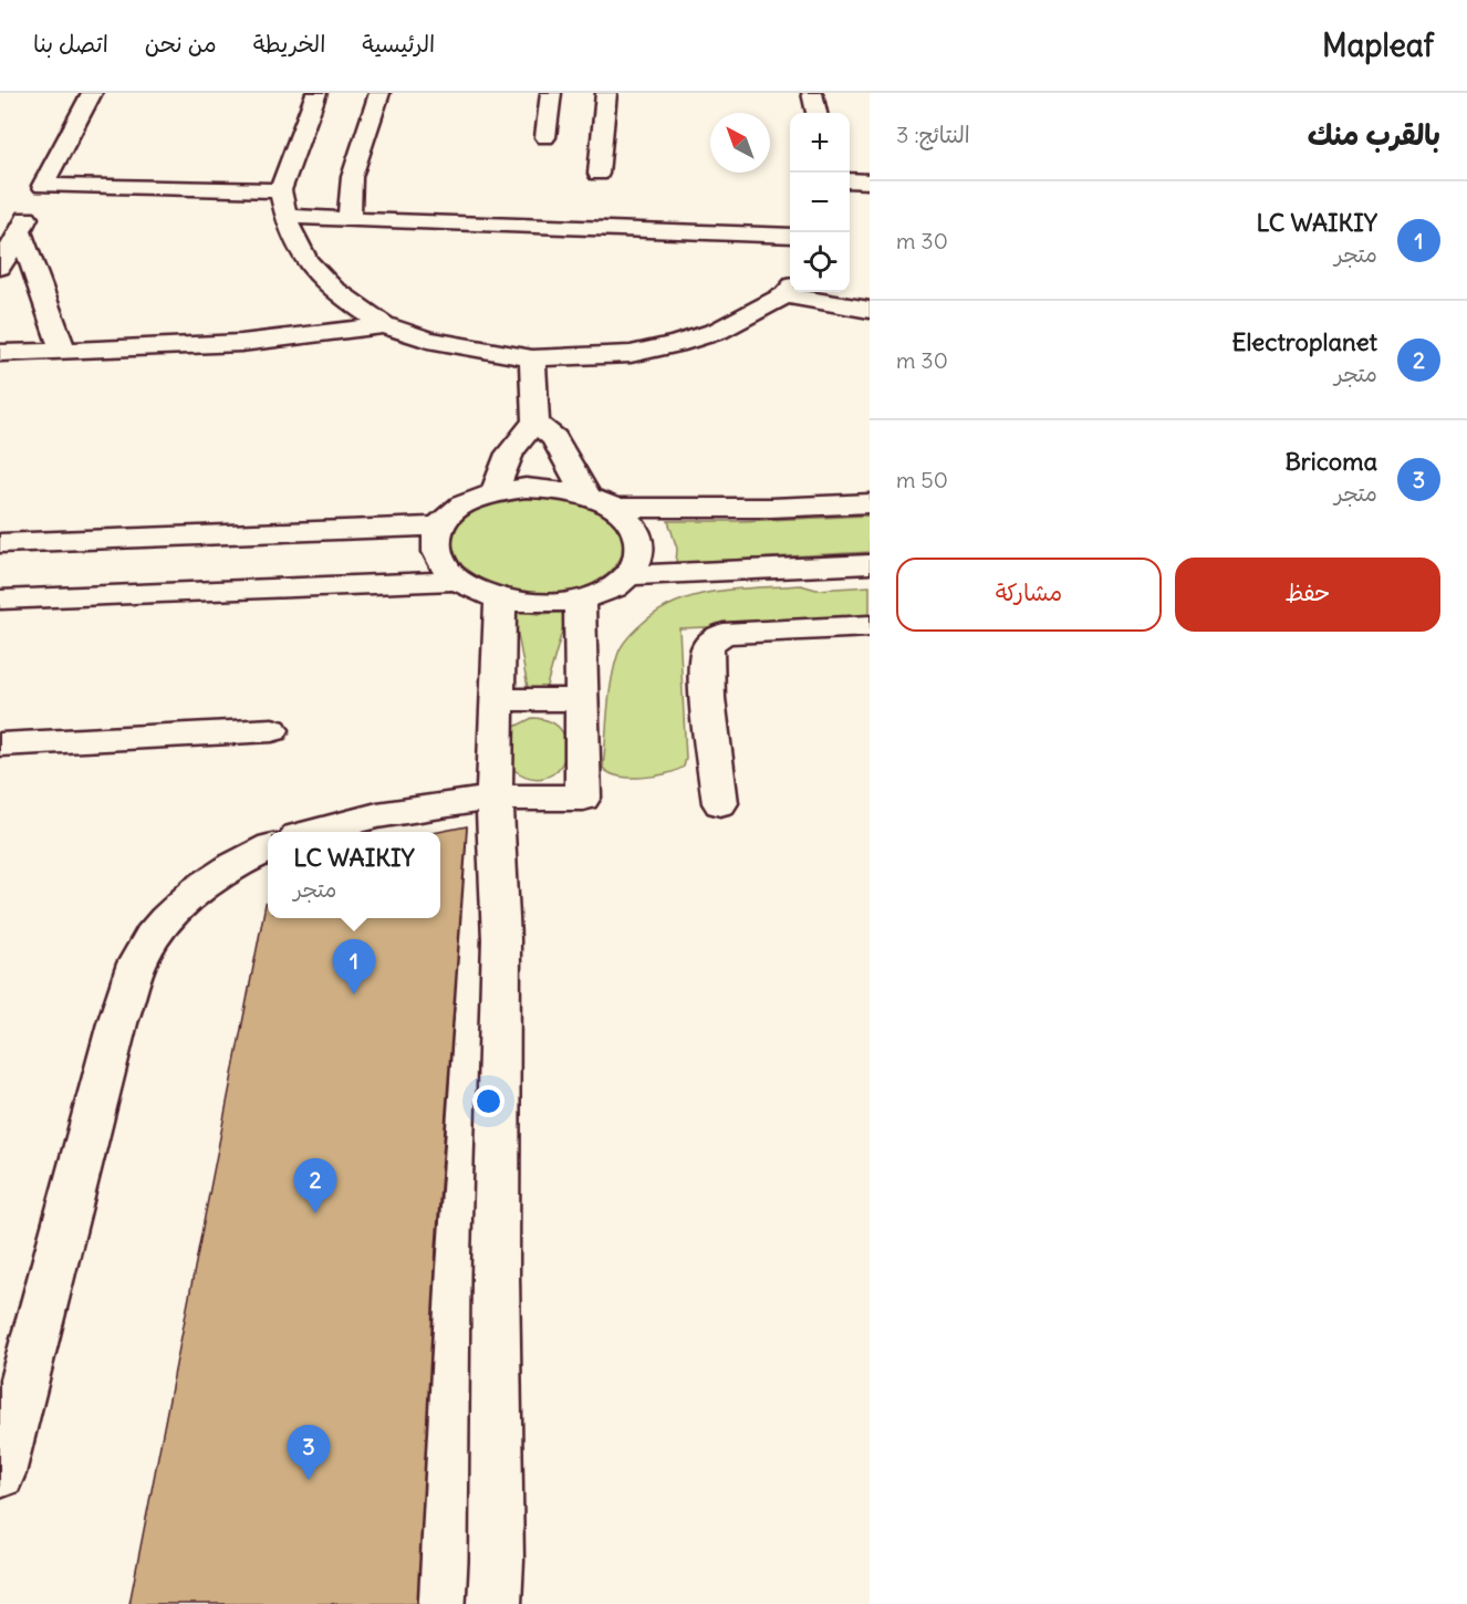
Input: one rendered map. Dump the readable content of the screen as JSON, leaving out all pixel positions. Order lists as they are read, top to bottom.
{
  "north": "top left",
  "page": {
    "header": "Mapleaf",
    "nav": [
      "الرئيسية",
      "الخريطة",
      "من نحن",
      "اتصل بنا"
    ],
    "heading": ["بالقرب منك", "النتائج: 3"],
    "map_buttons": ["+", "−"],
    "list": [
      {
        "mark": "1",
        "name": "LC WAIKIY",
        "note": "متجر",
        "value": "30 m"
      },
      {
        "mark": "2",
        "name": "Electroplanet",
        "note": "متجر",
        "value": "30 m"
      },
      {
        "mark": "3",
        "name": "Bricoma",
        "note": "متجر",
        "value": "50 m"
      }
    ],
    "buttons": ["حفظ", "مشاركة"],
    "popup": ["LC WAIKIY", "متجر"],
    "pins": ["1", "2", "3"]
  }
}
